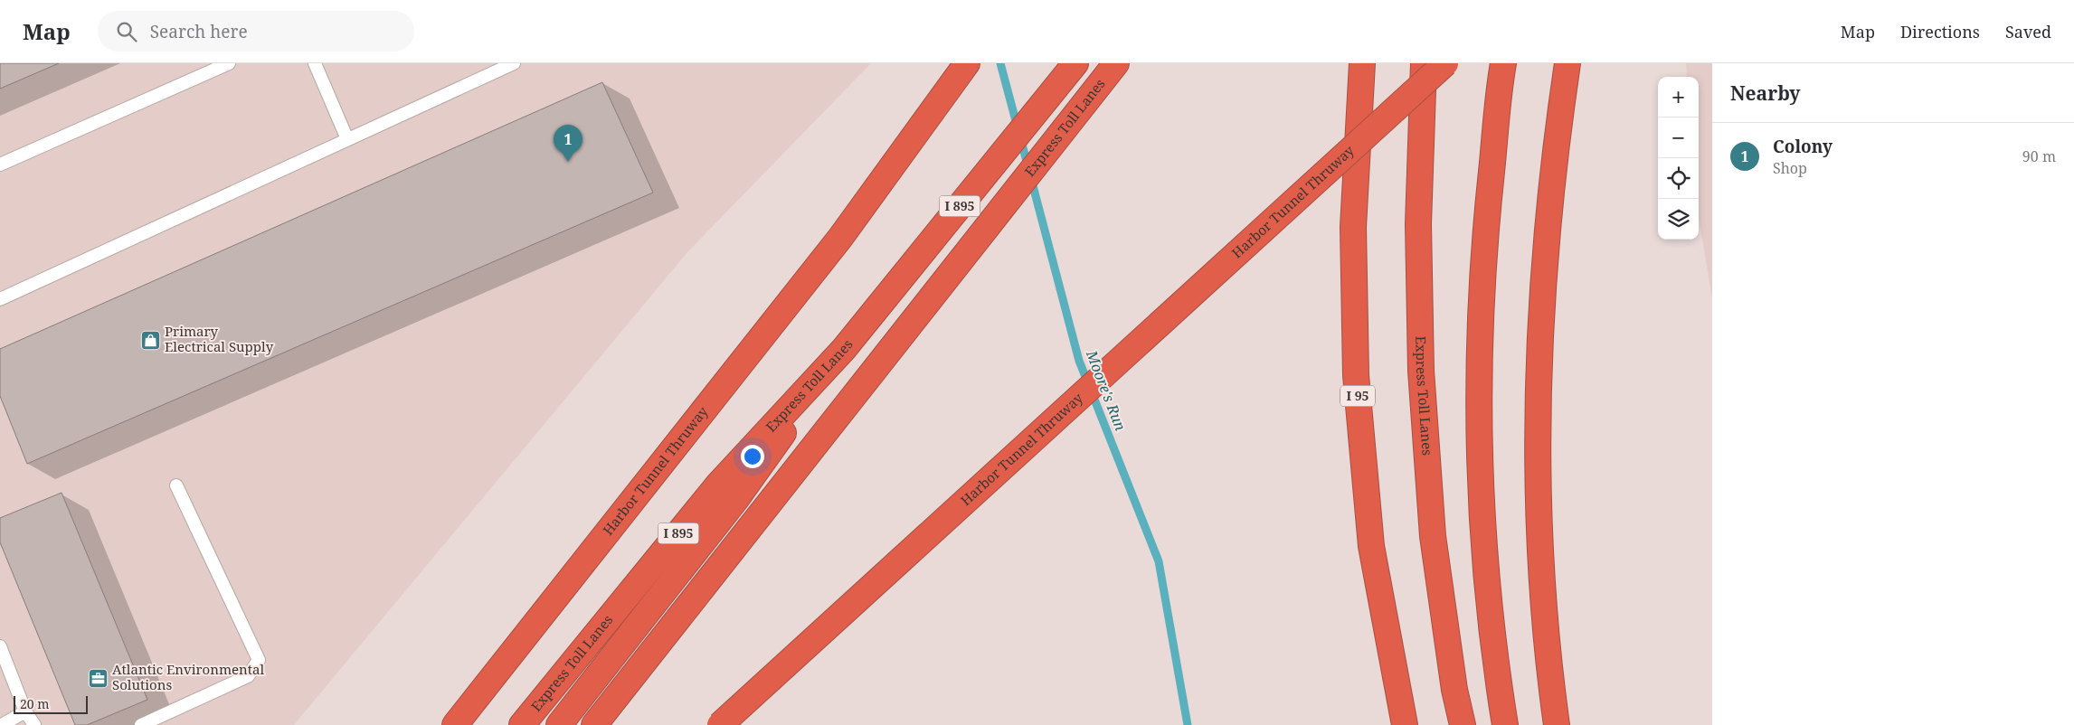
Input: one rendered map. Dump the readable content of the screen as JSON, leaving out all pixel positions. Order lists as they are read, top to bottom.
{
  "streets": {
    "highway": [
      "Express Toll Lanes",
      "Harbor Tunnel Thruway",
      "I 895",
      "I 95"
    ]
  },
  "water": ["Moore's Run"],
  "places": {
    "shop": ["Primary Electrical Supply"],
    "office": ["Atlantic Environmental Solutions"]
  },
  "scale_bar": "20 m",
  "page": {
    "header": "Map",
    "search": "Search here",
    "nav": ["Map", "Directions", "Saved"],
    "heading": "Nearby",
    "map_buttons": ["+", "−"],
    "list": [
      {
        "mark": "1",
        "name": "Colony",
        "note": "Shop",
        "value": "90 m"
      }
    ],
    "pins": "1",
    "scale": "20 m"
  }
}
